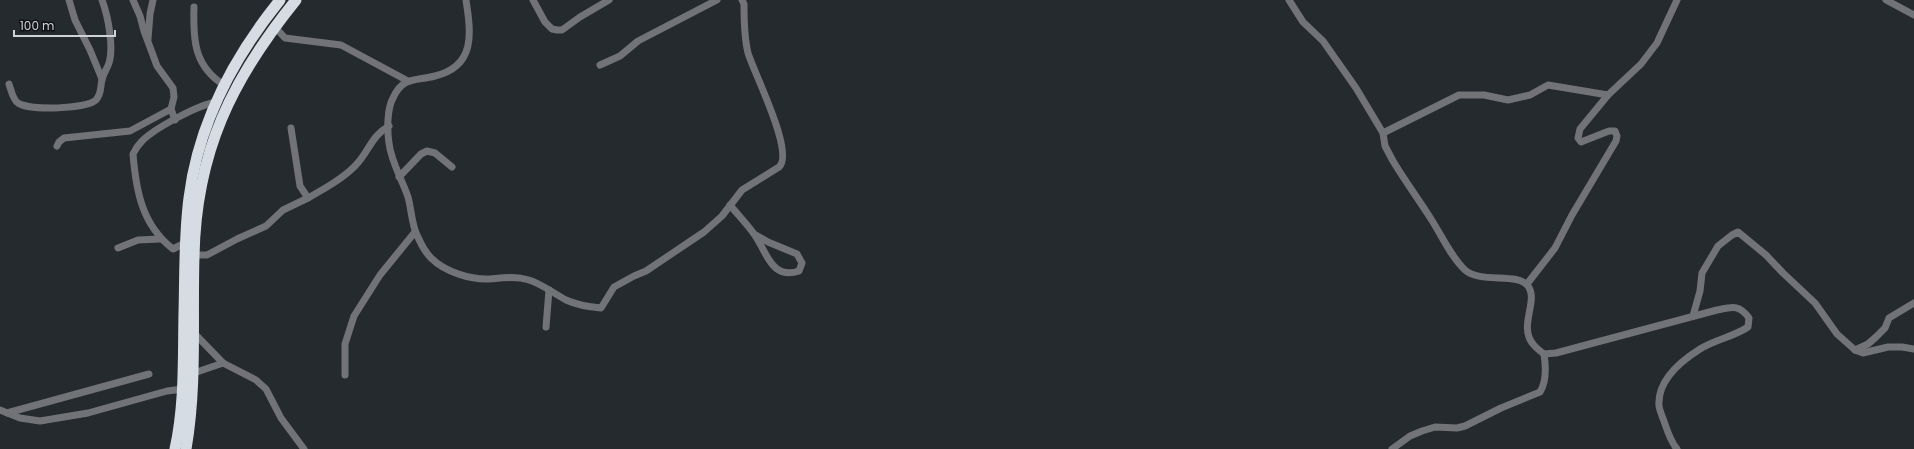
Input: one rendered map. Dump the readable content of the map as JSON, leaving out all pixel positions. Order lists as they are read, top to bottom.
{
  "scale_bar": "100 m"
}
